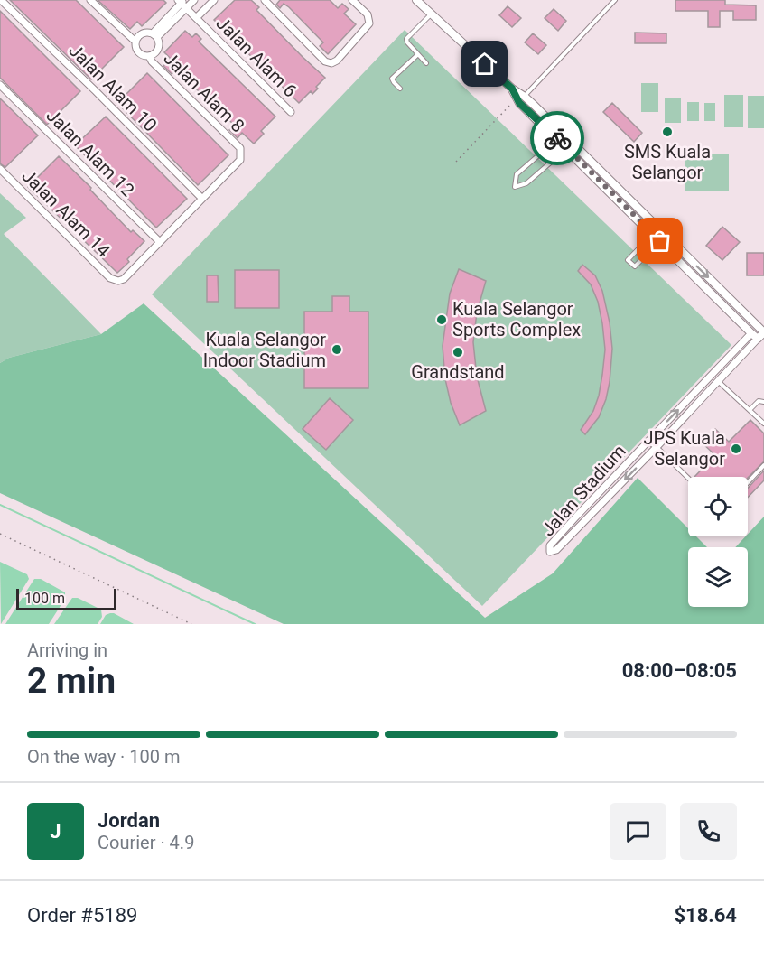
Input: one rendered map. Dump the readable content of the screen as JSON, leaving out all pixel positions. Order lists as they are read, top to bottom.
{
  "streets": {
    "street": [
      "Jalan Alam 6",
      "Jalan Alam 10",
      "Jalan Alam 8",
      "Jalan Alam 12",
      "Jalan Alam 14",
      "Jalan Stadium"
    ]
  },
  "crossings": [
    ["Jalan Alam 10", "Jalan Alam 8"],
    ["Jalan Alam 12", "Jalan Alam 14"]
  ],
  "places": [
    "SMS Kuala Selangor",
    "Kuala Selangor Sports Complex",
    "Kuala Selangor Indoor Stadium",
    "Grandstand",
    "JPS Kuala Selangor"
  ],
  "scale_bar": "100 m",
  "page": {
    "scale": "100 m",
    "heading": ["2 min", "Arriving in", "08:00–08:05"],
    "panel": [
      "Jordan",
      "Courier · 4.9",
      "Order #5189",
      "$18.64"
    ],
    "bar": "On the way · 100 m",
    "round": "J"
  }
}
